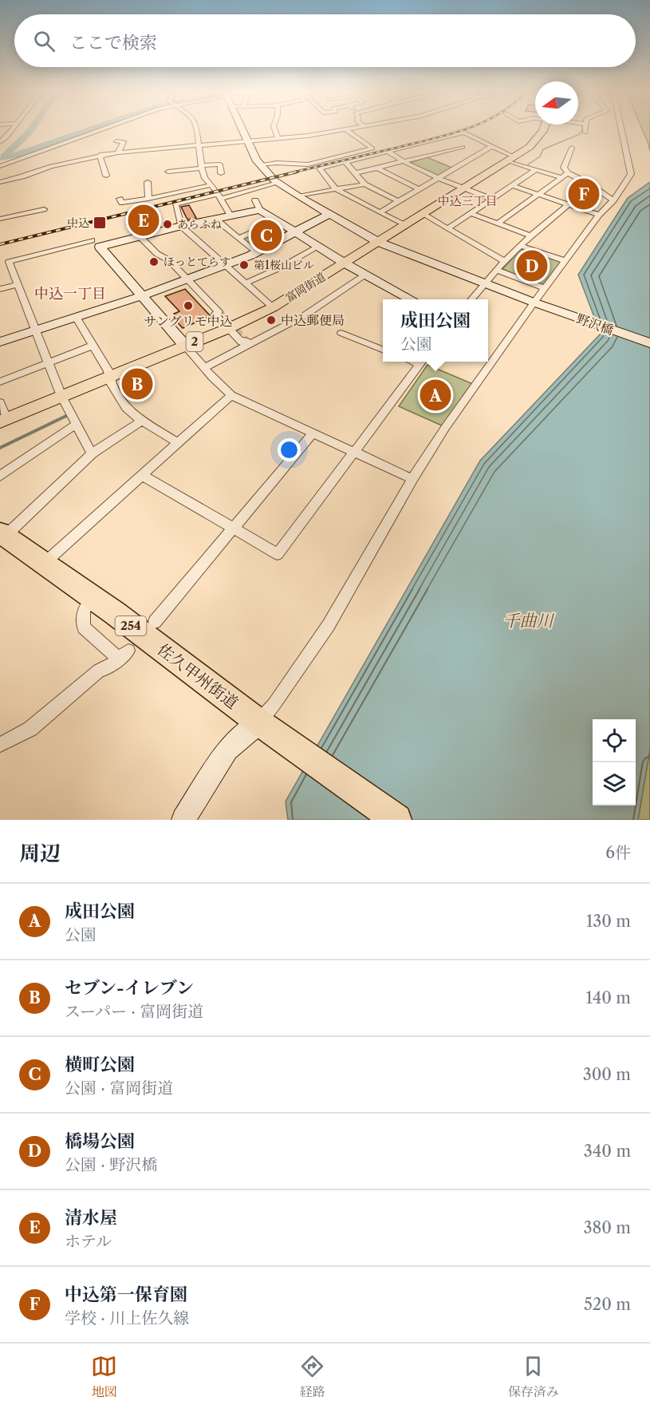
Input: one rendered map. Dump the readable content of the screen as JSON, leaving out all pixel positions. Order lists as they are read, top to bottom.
{
  "streets": {
    "highway": ["254", "佐久甲州街道"],
    "main road": ["富岡街道", "野沢橋", "2"]
  },
  "crossings": [
    ["富岡街道", "野沢橋"],
    ["富岡街道", "2"],
    ["野沢橋", "2"]
  ],
  "districts": ["中込三丁目", "中込一丁目"],
  "water": ["千曲川"],
  "places": {
    "transit": ["中込"],
    "other": [
      "あらふね",
      "ほっとてらす",
      "第1桜山ビル",
      "サングリモ中込",
      "中込郵便局"
    ]
  },
  "north": "left",
  "page": {
    "search": "ここで検索",
    "pins": [
      "F",
      "E",
      "C",
      "D",
      "B",
      "A"
    ],
    "popup": ["成田公園", "公園"],
    "heading": ["周辺", "6件"],
    "list": [
      {
        "mark": "A",
        "name": "成田公園",
        "note": "公園",
        "value": "130 m"
      },
      {
        "mark": "B",
        "name": "セブン-イレブン",
        "note": "スーパー · 富岡街道",
        "value": "140 m"
      },
      {
        "mark": "C",
        "name": "横町公園",
        "note": "公園 · 富岡街道",
        "value": "300 m"
      },
      {
        "mark": "D",
        "name": "橋場公園",
        "note": "公園 · 野沢橋",
        "value": "340 m"
      },
      {
        "mark": "E",
        "name": "清水屋",
        "note": "ホテル",
        "value": "380 m"
      },
      {
        "mark": "F",
        "name": "中込第一保育園",
        "note": "学校 · 川上佐久線",
        "value": "520 m"
      }
    ],
    "nav": ["地図", "経路", "保存済み"]
  }
}
